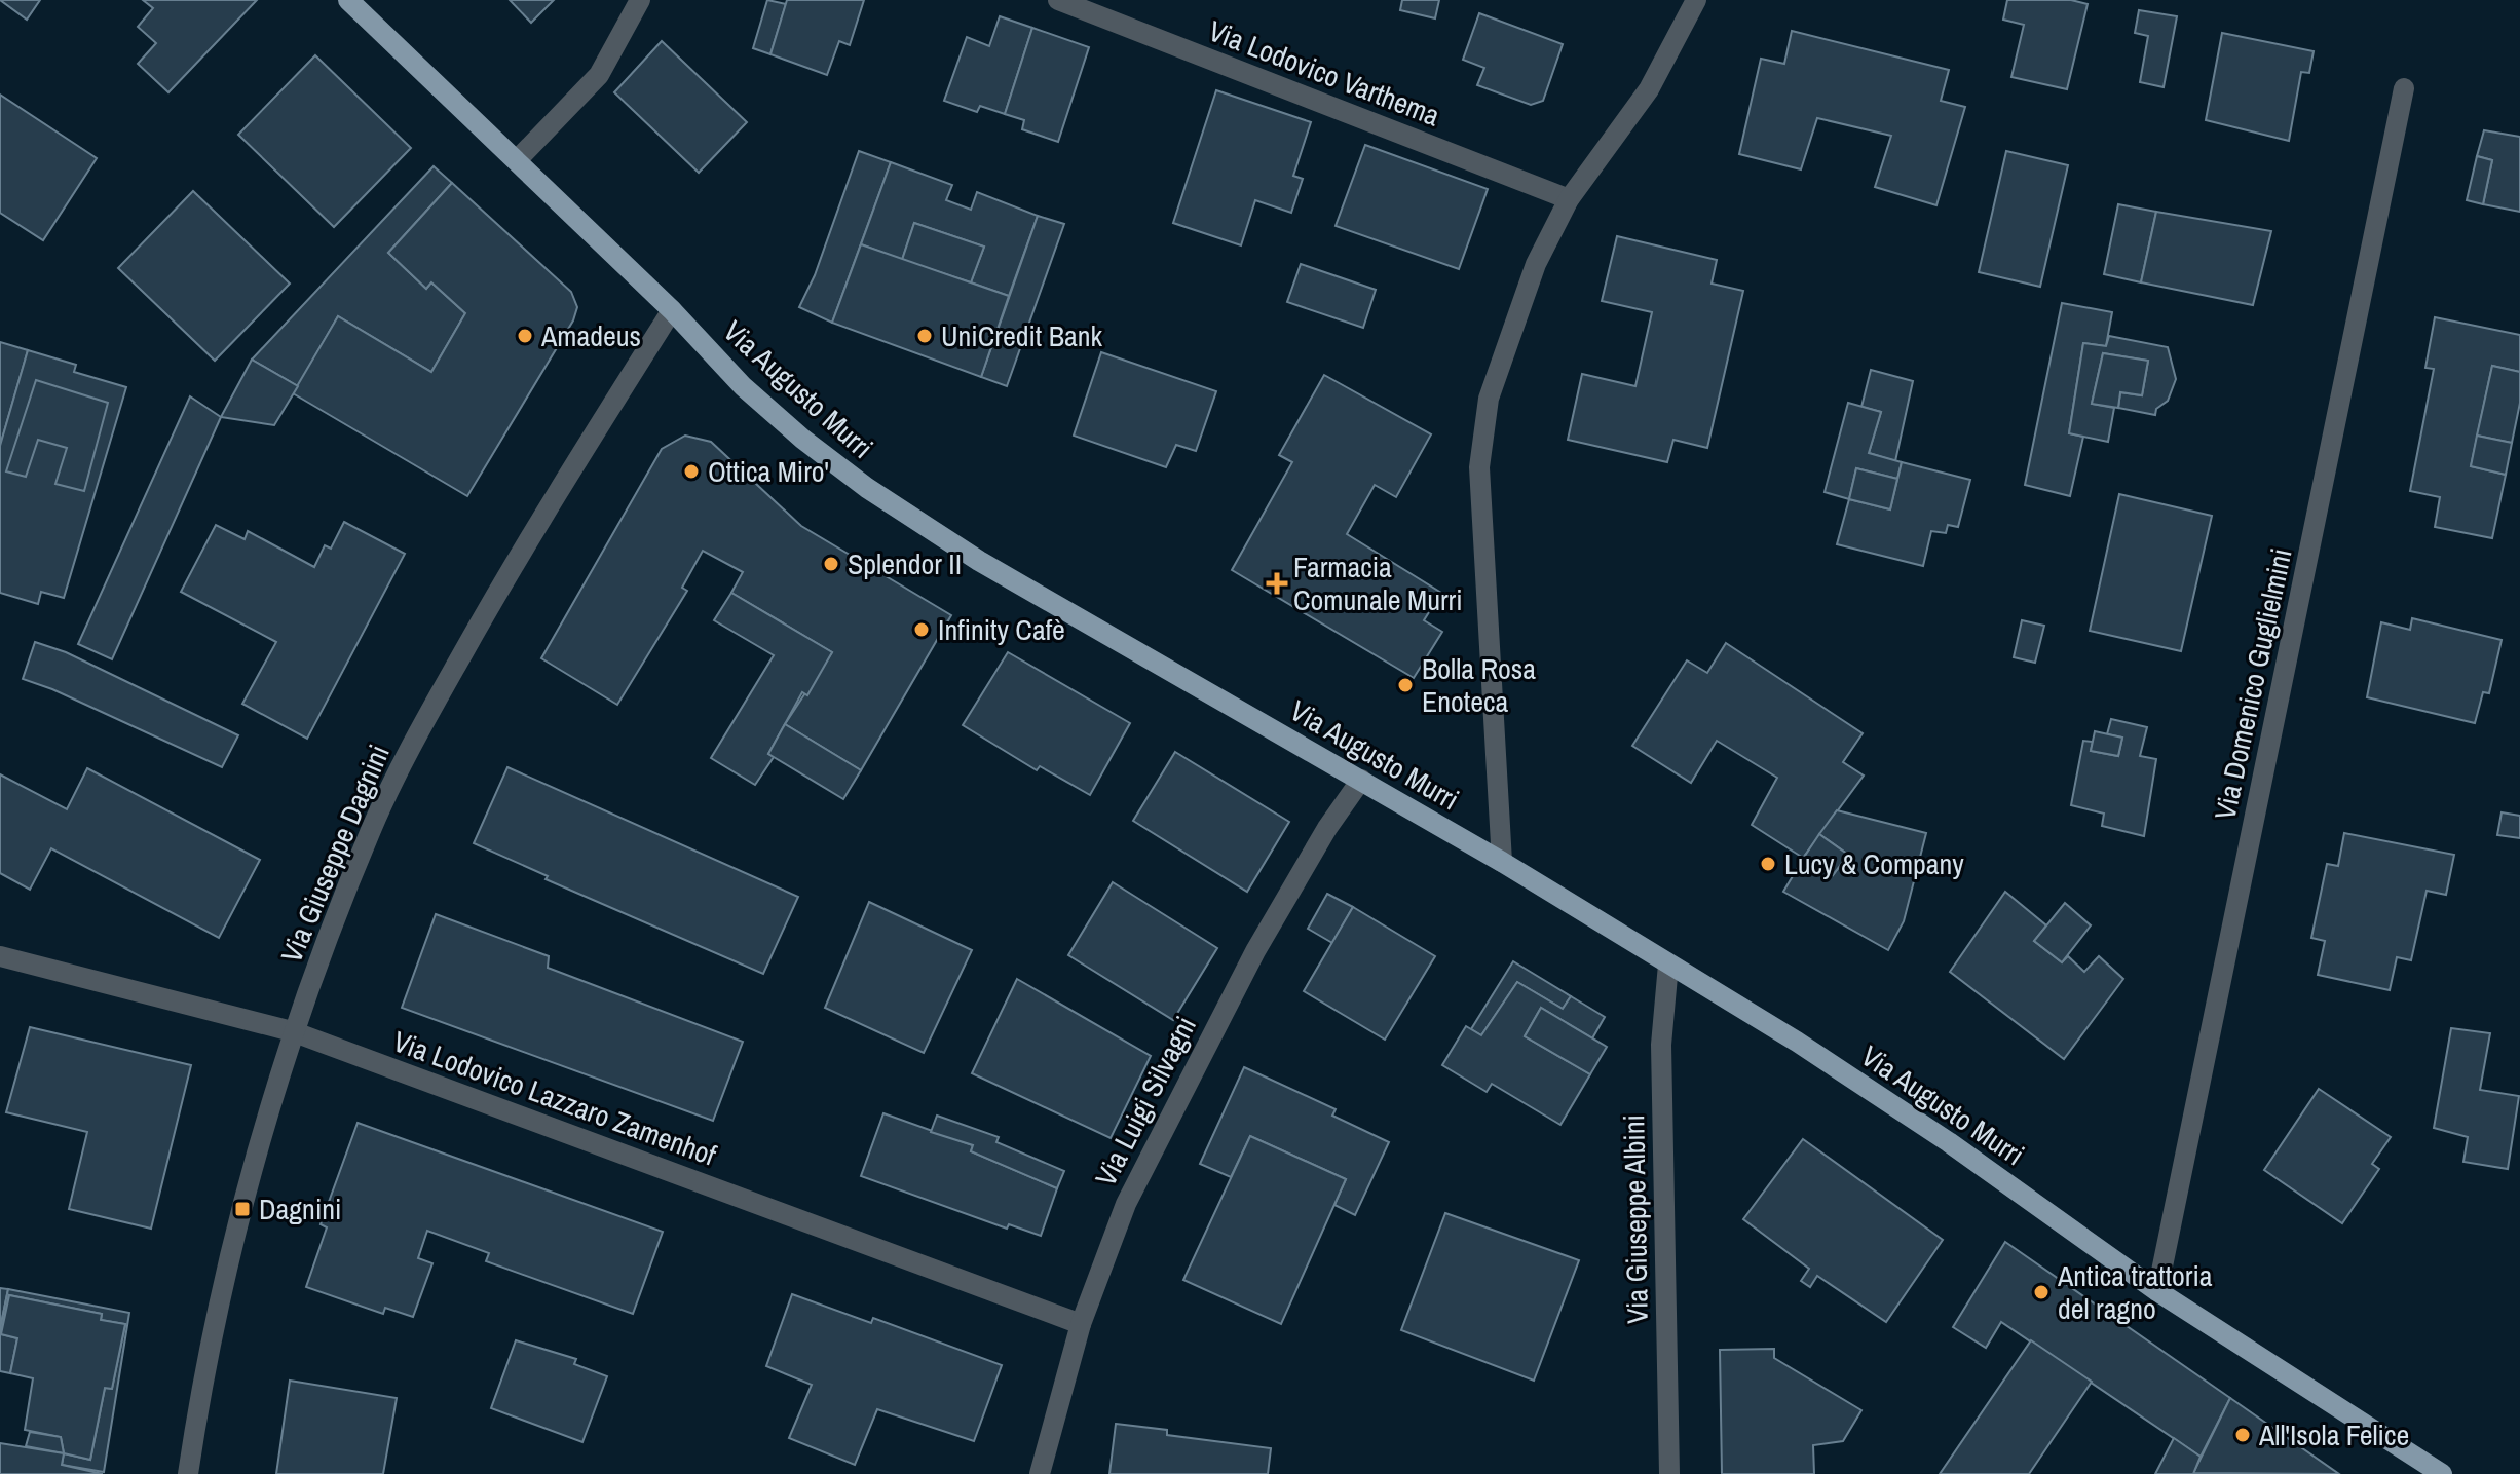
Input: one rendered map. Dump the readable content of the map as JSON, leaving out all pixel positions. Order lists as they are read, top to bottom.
{
  "streets": {
    "main road": ["Via Augusto Murri"],
    "street": [
      "Via Lodovico Varthema",
      "Via Domenico Guglielmini",
      "Via Giuseppe Dagnini",
      "Via Lodovico Lazzaro Zamenhof",
      "Via Luigi Silvagni",
      "Via Giuseppe Albini"
    ]
  },
  "crossings": [
    ["Via Augusto Murri", "Via Domenico Guglielmini"],
    ["Via Augusto Murri", "Via Giuseppe Dagnini"],
    ["Via Augusto Murri", "Via Luigi Silvagni"],
    ["Via Augusto Murri", "Via Giuseppe Albini"],
    ["Via Giuseppe Dagnini", "Via Lodovico Lazzaro Zamenhof"],
    ["Via Lodovico Lazzaro Zamenhof", "Via Luigi Silvagni"]
  ],
  "places": {
    "other": [
      "Amadeus",
      "UniCredit Bank",
      "Ottica Miro'",
      "Splendor II",
      "Infinity Cafè",
      "Bolla Rosa Enoteca",
      "Lucy & Company",
      "Antica trattoria del ragno",
      "All'Isola Felice"
    ],
    "health": ["Farmacia Comunale Murri"],
    "transit": ["Dagnini"]
  }
}
